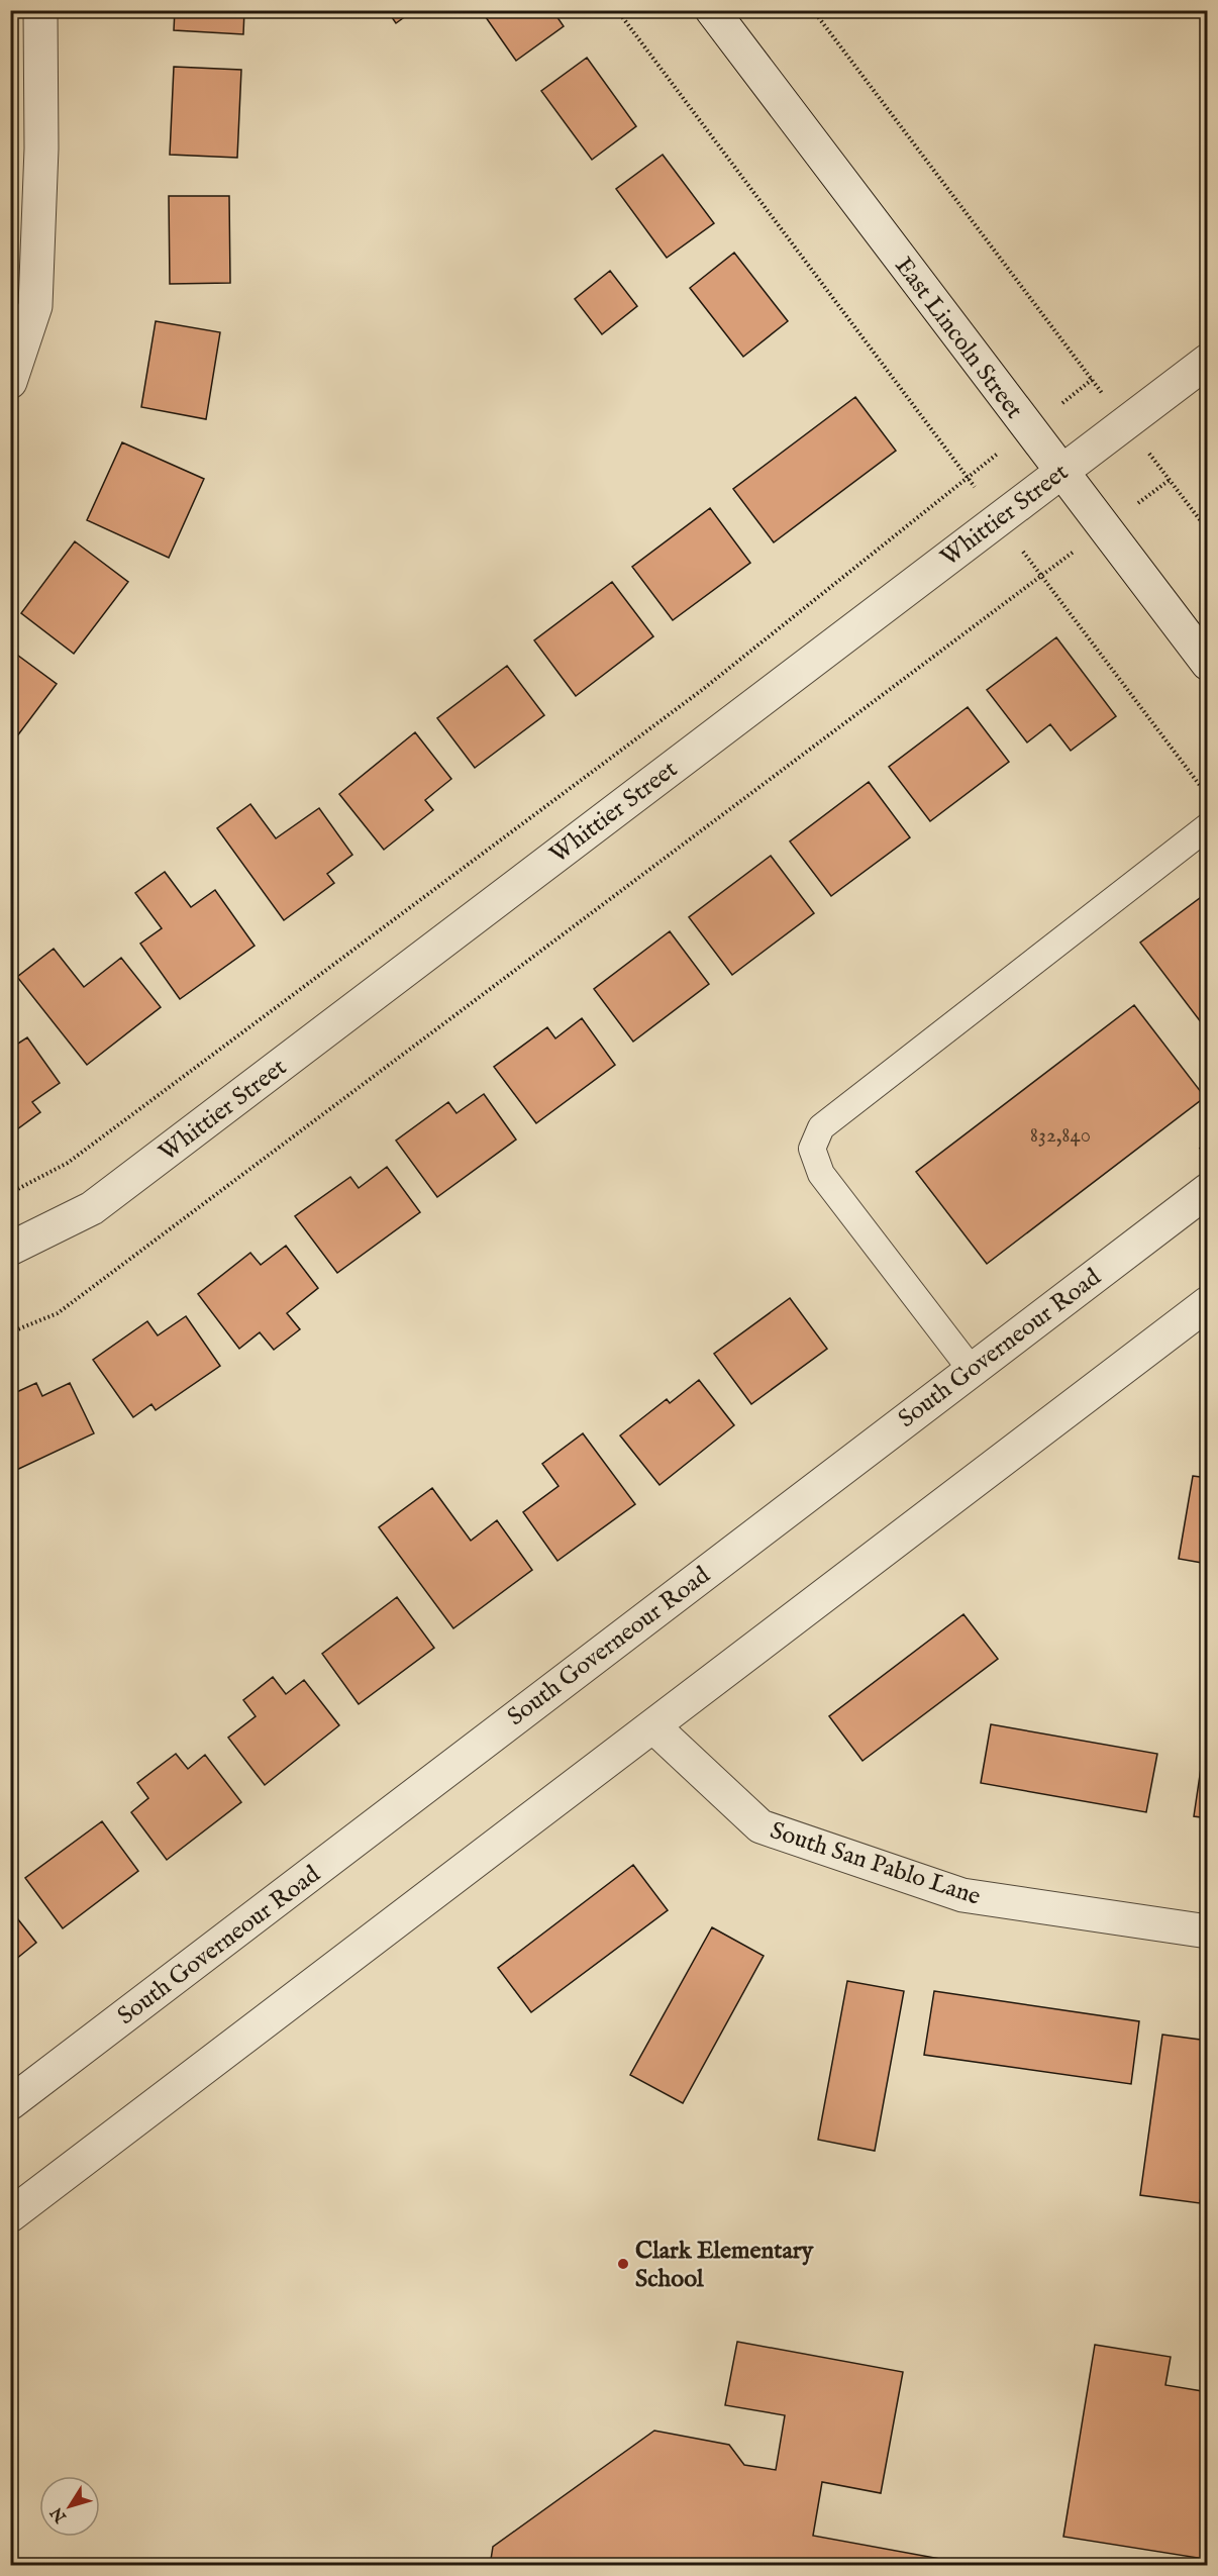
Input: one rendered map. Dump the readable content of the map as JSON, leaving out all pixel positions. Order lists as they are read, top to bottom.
{
  "streets": {
    "street": [
      "East Lincoln Street",
      "Whittier Street",
      "South Governeour Road",
      "South San Pablo Lane"
    ]
  },
  "crossings": [
    ["East Lincoln Street", "Whittier Street"]
  ],
  "places": ["Clark Elementary School"],
  "house_numbers": ["832,840"],
  "north": "bottom left"
}
